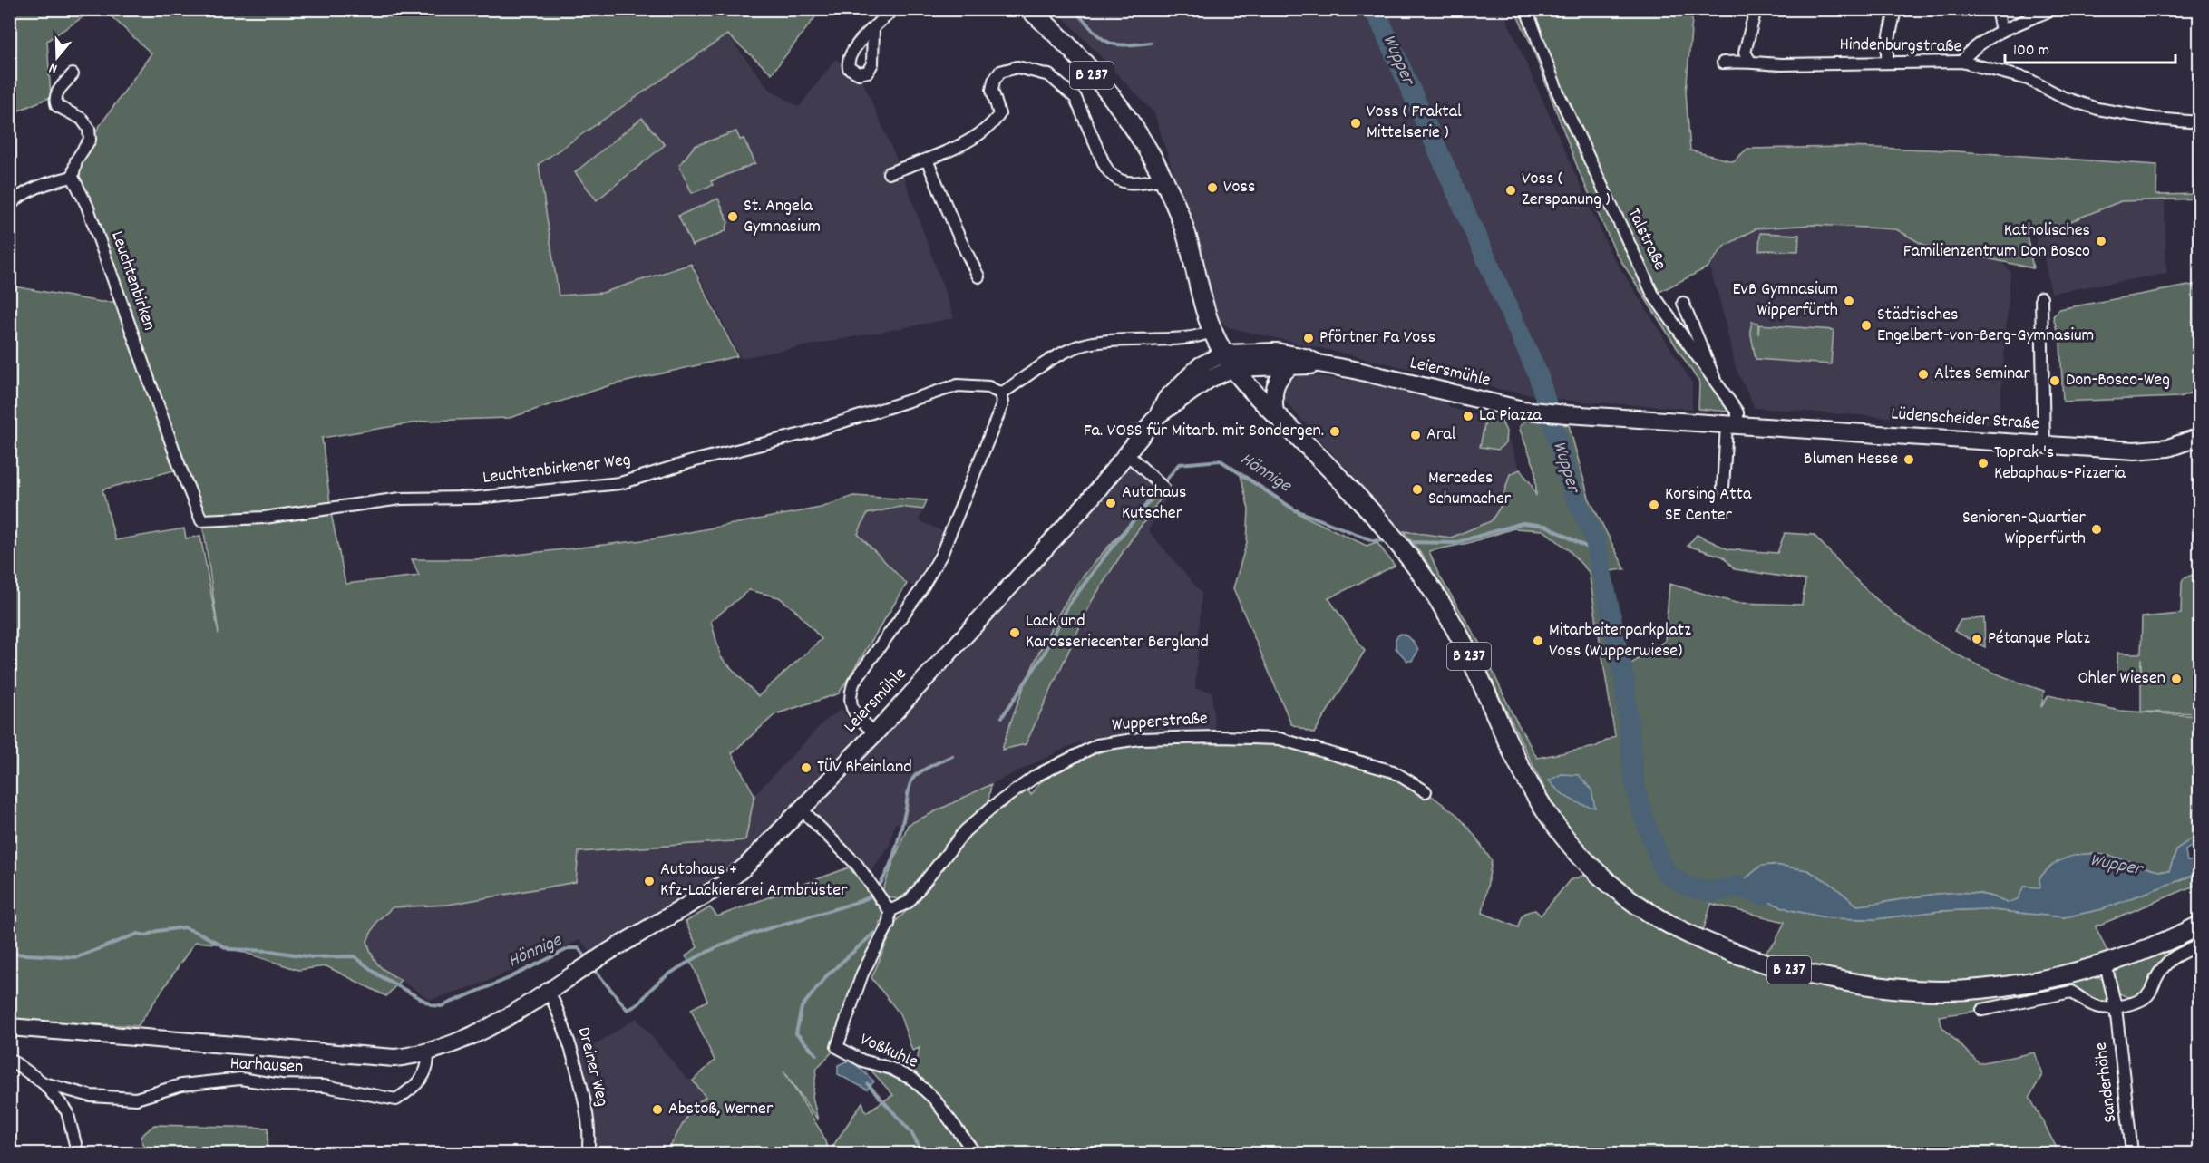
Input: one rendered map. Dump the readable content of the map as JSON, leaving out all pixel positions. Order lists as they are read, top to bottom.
{
  "streets": {
    "main road": ["B 237", "Leiersmühle", "Lüdenscheider Straße"],
    "street": [
      "Hindenburgstraße",
      "Talstraße",
      "Leuchtenbirken",
      "Leuchtenbirkener Weg",
      "Wupperstraße",
      "Voßkuhle",
      "Harhausen",
      "Dreiner Weg",
      "Sanderhöhe"
    ]
  },
  "crossings": [
    ["B 237", "Leiersmühle"],
    ["B 237", "Sanderhöhe"],
    ["Talstraße", "Lüdenscheider Straße"],
    ["Leuchtenbirken", "Leuchtenbirkener Weg"],
    ["Leiersmühle", "Lüdenscheider Straße"],
    ["Leiersmühle", "Harhausen"],
    ["Leiersmühle", "Dreiner Weg"],
    ["Wupperstraße", "Voßkuhle"]
  ],
  "water": ["Wupper", "Hönnige"],
  "places": [
    "Voss ( Fraktal Mittelserie )",
    "Voss",
    "Voss ( Zerspanung )",
    "St. Angela Gymnasium",
    "Katholisches Familienzentrum Don Bosco",
    "EvB Gymnasium Wipperfürth",
    "Städtisches Engelbert-von-Berg-Gymnasium",
    "Pförtner Fa Voss",
    "Altes Seminar",
    "Don-Bosco-Weg",
    "La Piazza",
    "Fa. VOSS für Mitarb. mit Sondergen.",
    "Aral",
    "Blumen Hesse",
    "Toprak 's Kebaphaus-Pizzeria",
    "Mercedes Schumacher",
    "Autohaus Kutscher",
    "Korsing Atta SE Center",
    "Senioren-Quartier Wipperfürth",
    "Lack und Karosseriecenter Bergland",
    "Pétanque Platz",
    "Mitarbeiterparkplatz Voss (Wupperwiese)",
    "Ohler Wiesen",
    "TÜV Rheinland",
    "Autohaus + Kfz-Lackiererei Armbrüster",
    "Abstoß, Werner"
  ],
  "scale_bar": "100 m",
  "north": "bottom"
}
